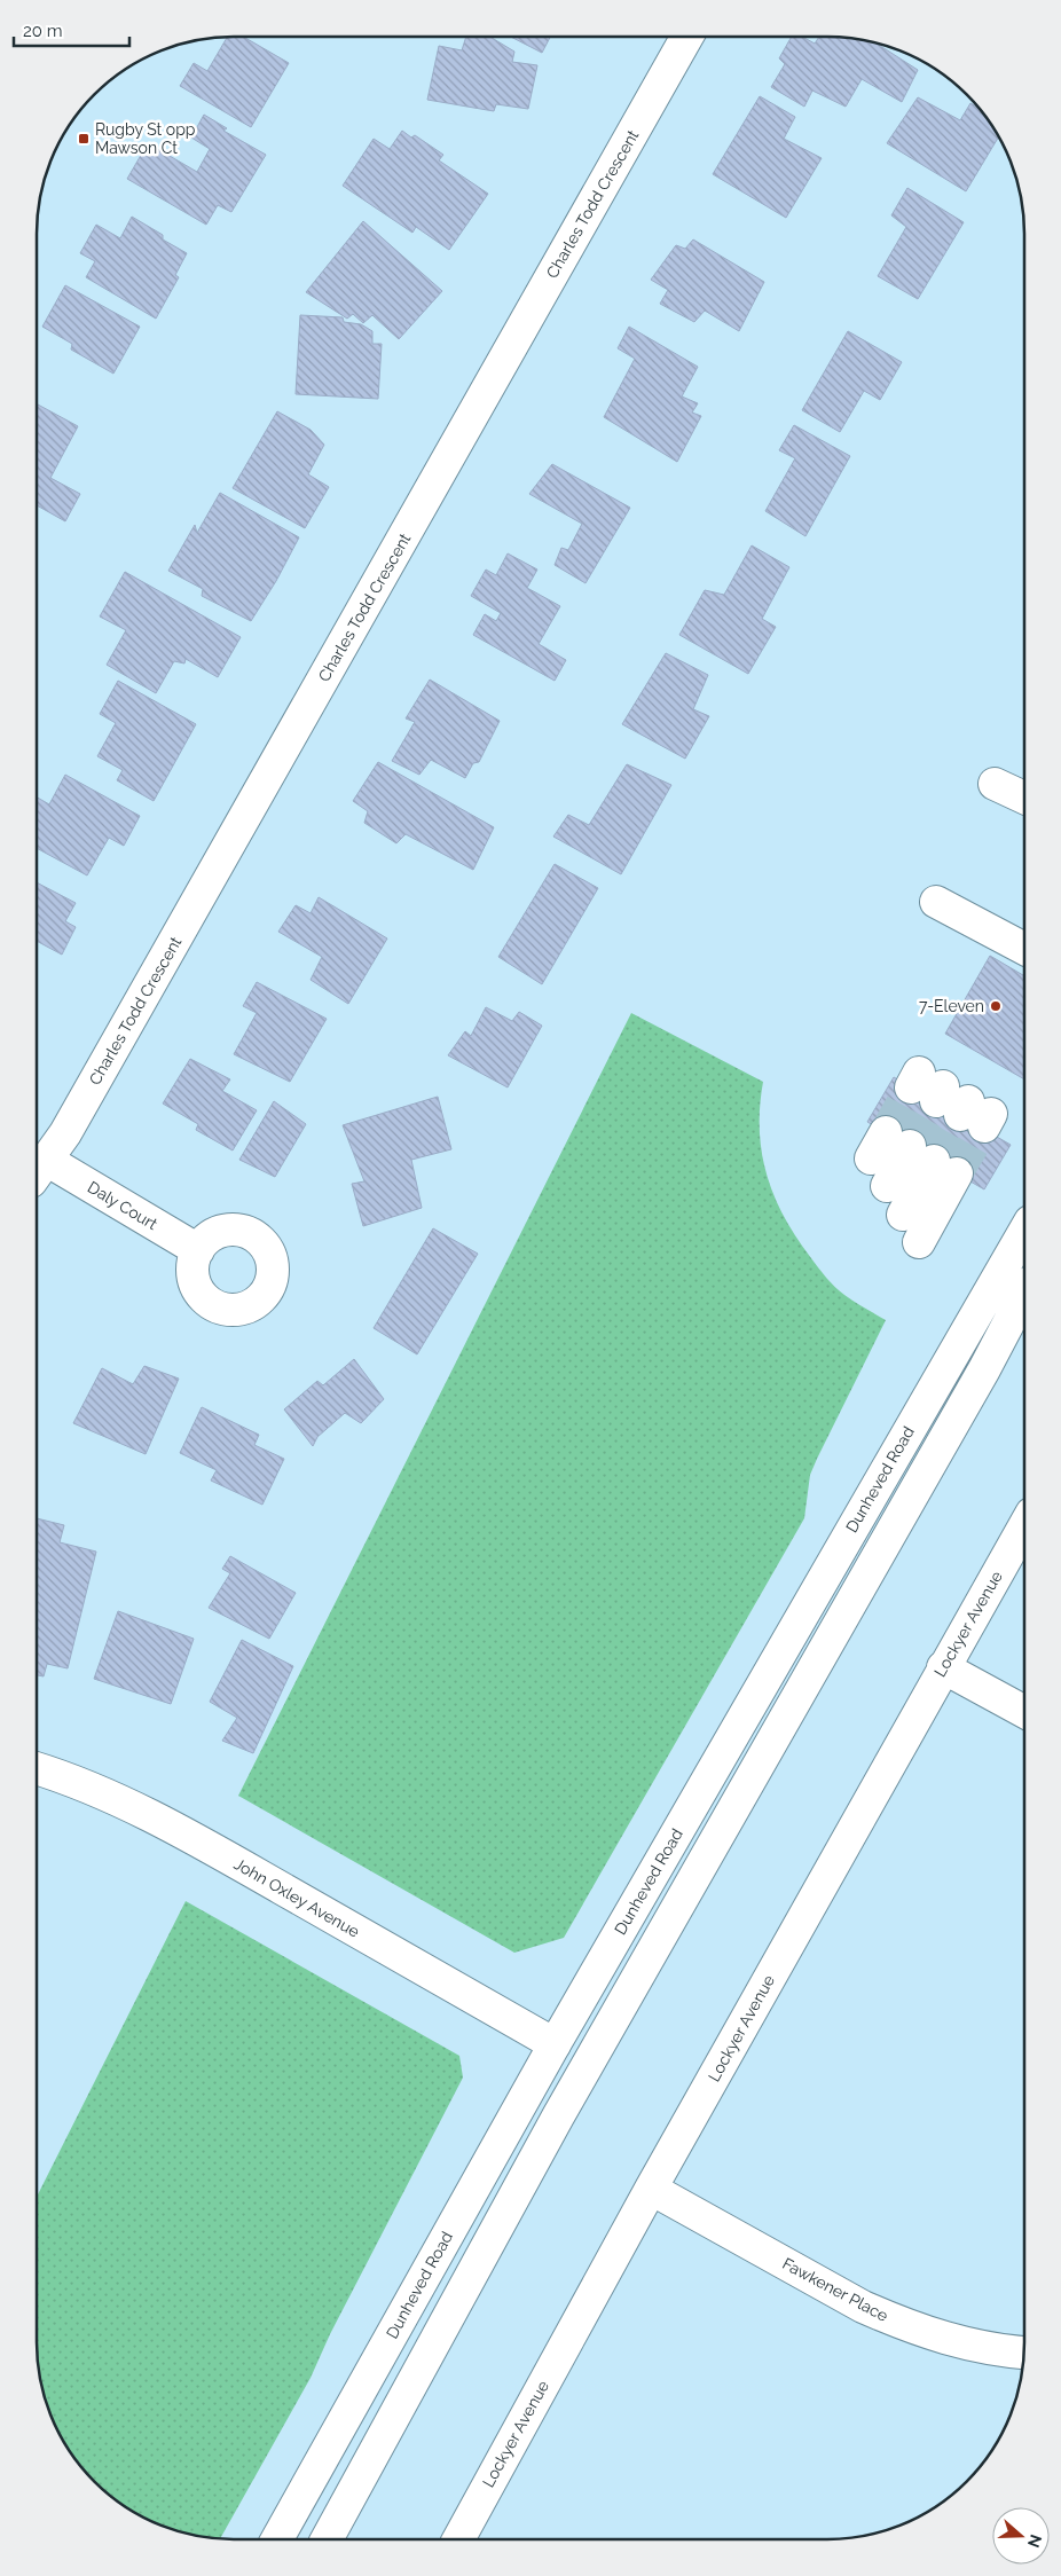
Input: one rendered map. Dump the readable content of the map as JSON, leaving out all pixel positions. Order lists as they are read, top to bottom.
{
  "streets": {
    "street": [
      "Charles Todd Crescent",
      "Daly Court",
      "Dunheved Road",
      "Lockyer Avenue",
      "John Oxley Avenue",
      "Fawkener Place"
    ]
  },
  "crossings": [
    ["Charles Todd Crescent", "Daly Court"],
    ["Dunheved Road", "John Oxley Avenue"],
    ["Lockyer Avenue", "Fawkener Place"]
  ],
  "places": {
    "transit": ["Rugby St opp Mawson Ct"],
    "other": ["7-Eleven"]
  },
  "scale_bar": "20 m",
  "north": "right"
}
